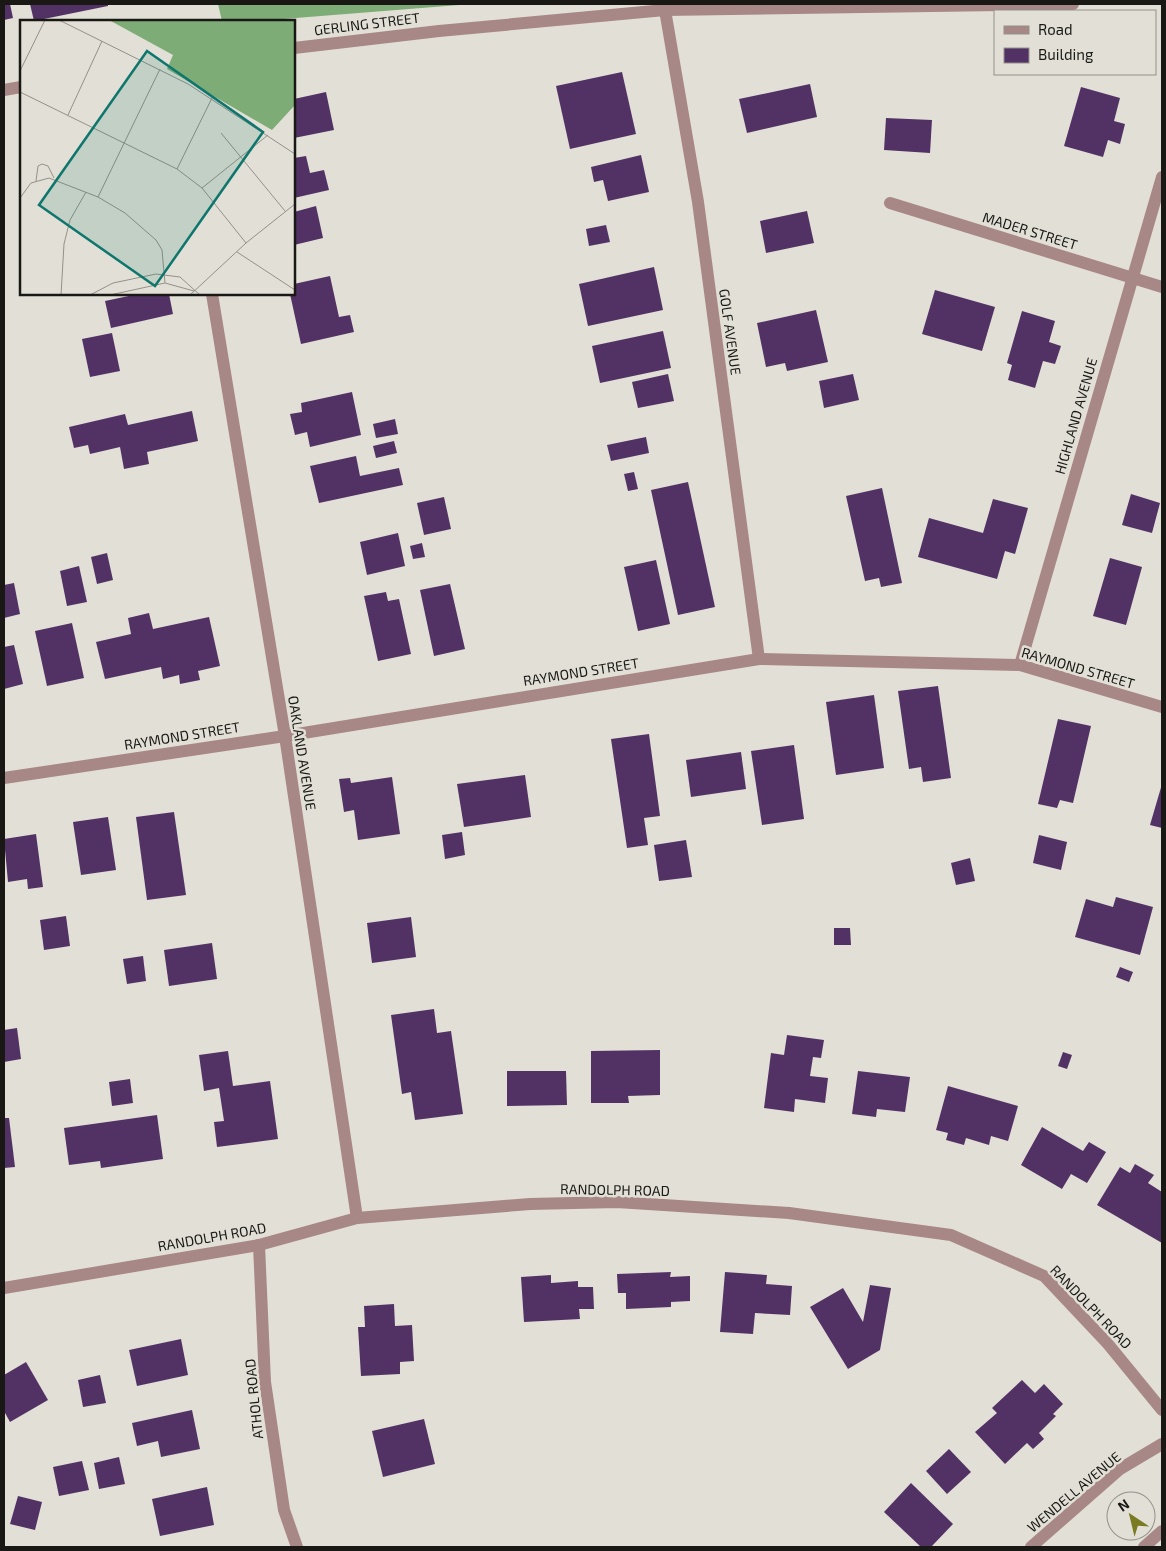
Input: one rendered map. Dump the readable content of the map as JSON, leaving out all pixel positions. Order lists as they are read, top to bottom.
{
  "streets": {
    "street": [
      "GERLING STREET",
      "MADER STREET",
      "GOLF AVENUE",
      "HIGHLAND AVENUE",
      "RAYMOND STREET",
      "OAKLAND AVENUE",
      "RANDOLPH ROAD",
      "ATHOL ROAD",
      "WENDELL AVENUE"
    ]
  },
  "crossings": [
    ["GERLING STREET", "GOLF AVENUE"],
    ["MADER STREET", "HIGHLAND AVENUE"],
    ["GOLF AVENUE", "RAYMOND STREET"],
    ["HIGHLAND AVENUE", "RAYMOND STREET"],
    ["RAYMOND STREET", "OAKLAND AVENUE"],
    ["OAKLAND AVENUE", "RANDOLPH ROAD"],
    ["RANDOLPH ROAD", "ATHOL ROAD"]
  ],
  "legend": ["Road", "Building"],
  "north": "top left"
}
